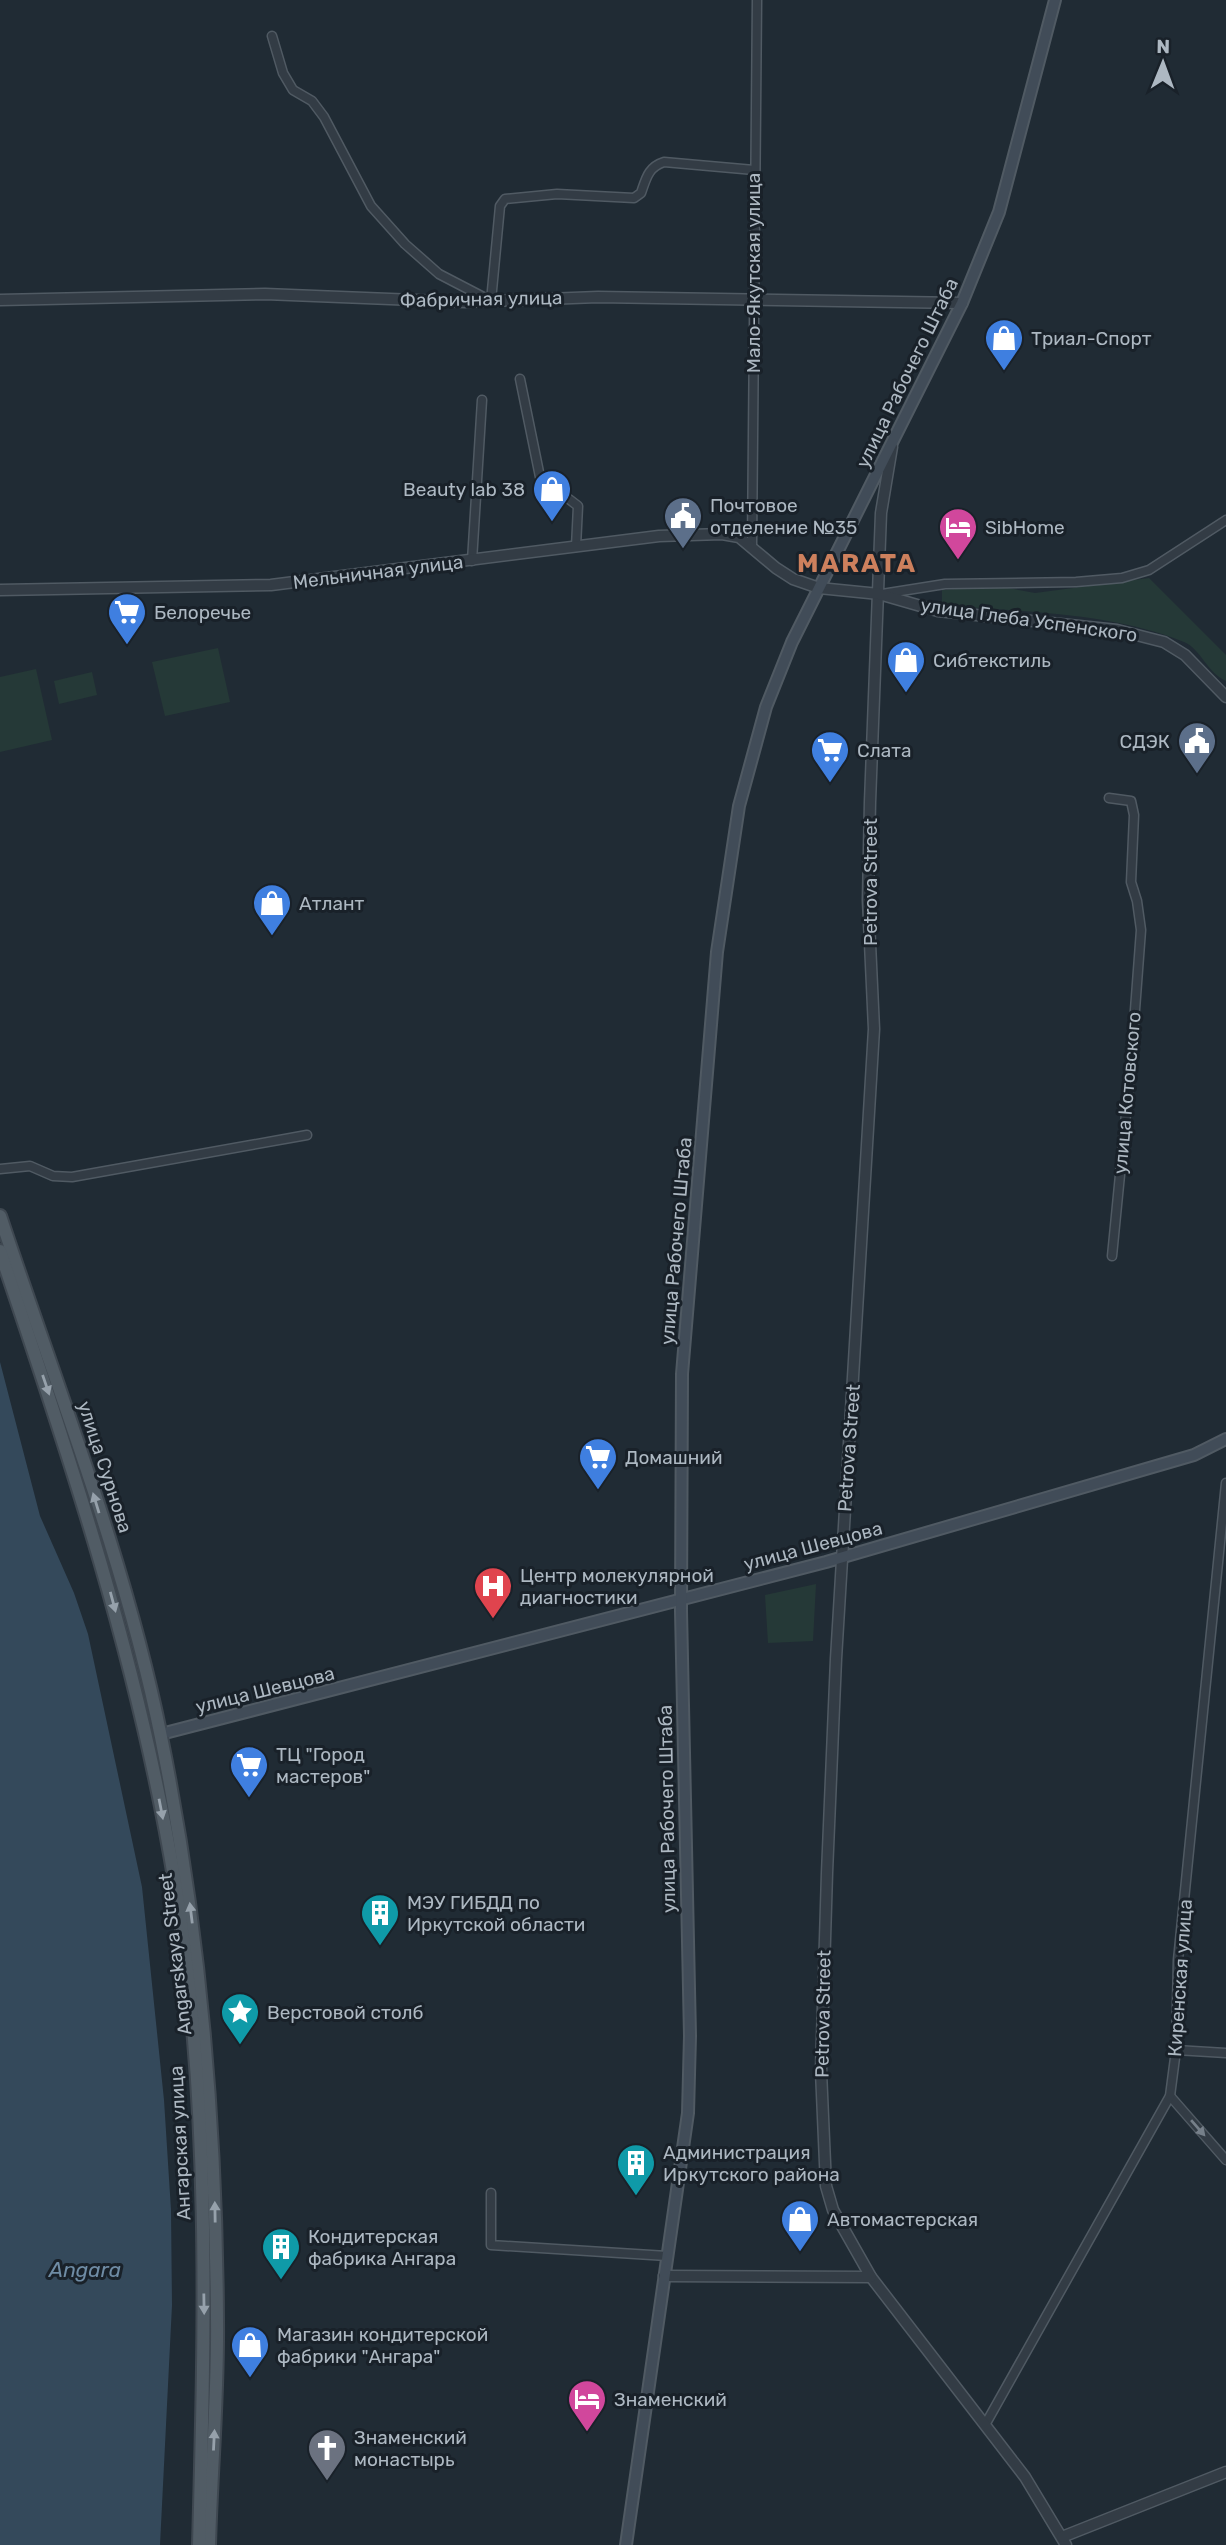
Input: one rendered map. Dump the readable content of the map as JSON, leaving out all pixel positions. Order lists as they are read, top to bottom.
{
  "streets": {
    "main road": [
      "улица Рабочего Штаба",
      "улица Сурнова",
      "улица Шевцова",
      "Angarskaya Street",
      "Ангарская улица"
    ],
    "street": [
      "Мало-Якутская улица",
      "Фабричная улица",
      "Мельничная улица",
      "улица Глеба Успенского",
      "Petrova Street",
      "улица Котовского",
      "Киренская улица"
    ]
  },
  "crossings": [
    ["Мало-Якутская улица", "Фабричная улица"],
    ["Мало-Якутская улица", "Мельничная улица"],
    ["Фабричная улица", "улица Рабочего Штаба"],
    ["улица Рабочего Штаба", "Petrova Street"],
    ["улица Рабочего Штаба", "улица Шевцова"],
    ["улица Глеба Успенского", "Petrova Street"],
    ["Petrova Street", "улица Шевцова"],
    ["Petrova Street", "Киренская улица"],
    ["улица Сурнова", "улица Шевцова"],
    ["улица Сурнова", "Angarskaya Street"],
    ["улица Сурнова", "Ангарская улица"],
    ["улица Шевцова", "Angarskaya Street"]
  ],
  "one_way": ["Angarskaya Street", "Ангарская улица"],
  "districts": ["MARATA"],
  "water": ["Angara"],
  "places": {
    "shop": [
      "Триал-Спорт",
      "Beauty lab 38",
      "Сибтекстиль",
      "Атлант",
      "Автомастерская",
      "Магазин кондитерской фабрики \"Ангара\""
    ],
    "public building": ["Почтовое отделение №35", "СДЭК"],
    "hotel": ["SibHome", "Знаменский"],
    "supermarket": [
      "Белоречье",
      "Слата",
      "Домашний",
      "ТЦ \"Город мастеров\""
    ],
    "hospital": ["Центр молекулярной диагностики"],
    "building": ["МЭУ ГИБДД по Иркутской области", "Администрация Иркутского района", "Кондитерская фабрика Ангара"],
    "place": ["Верстовой столб"],
    "church": ["Знаменский монастырь"]
  },
  "north": "top"
}
